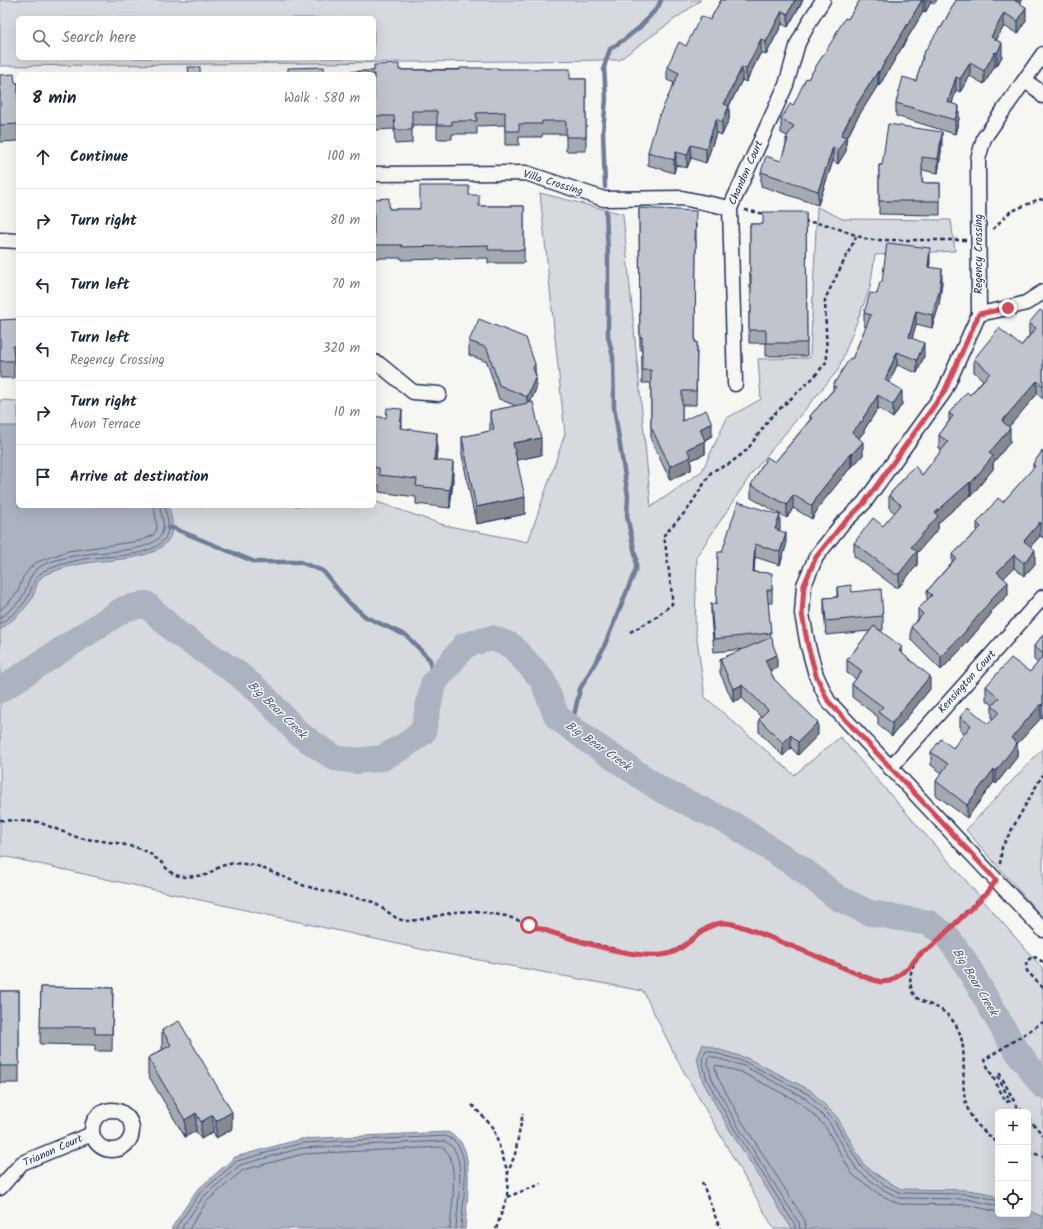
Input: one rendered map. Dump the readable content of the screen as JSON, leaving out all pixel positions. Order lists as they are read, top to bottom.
{
  "streets": {
    "street": [
      "Chandon Court",
      "Villa Crossing",
      "Regency Crossing",
      "Kensington Court",
      "Trianon Court"
    ]
  },
  "crossings": [
    ["Chandon Court", "Villa Crossing"],
    ["Regency Crossing", "Kensington Court"]
  ],
  "water": ["Big Bear Creek"],
  "page": {
    "search": "Search here",
    "heading": ["8 min", "Walk · 580 m"],
    "list": [
      ["Continue", "100 m"],
      ["Turn right", "80 m"],
      ["Turn left", "70 m"],
      ["Turn left", "Regency Crossing", "320 m"],
      ["Turn right", "Avon Terrace", "10 m"],
      "Arrive at destination"
    ],
    "map_buttons": ["+", "−"]
  }
}
